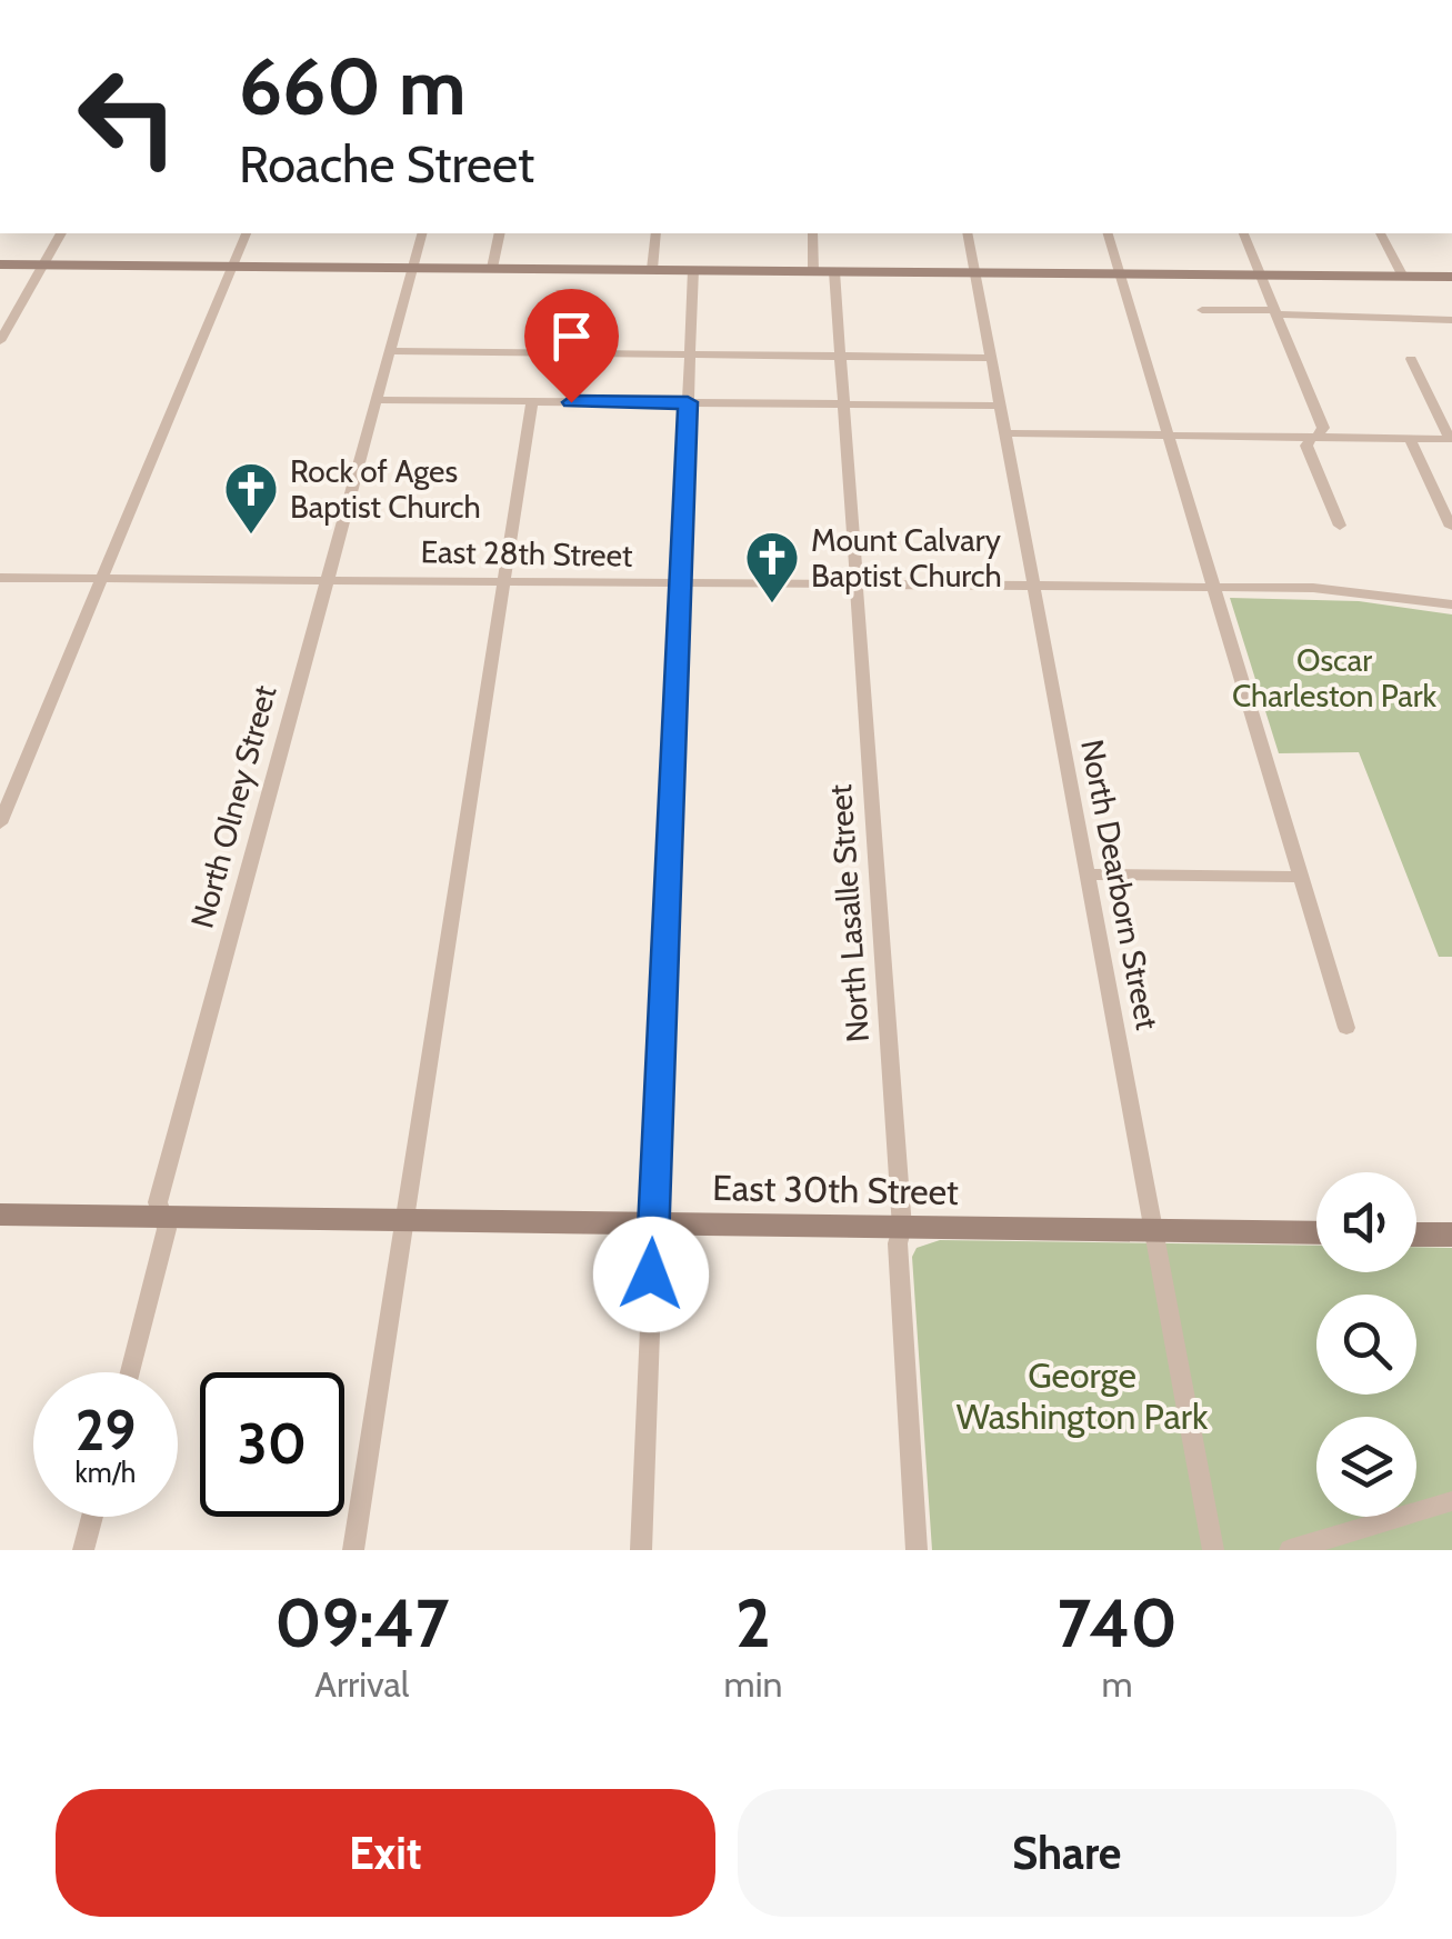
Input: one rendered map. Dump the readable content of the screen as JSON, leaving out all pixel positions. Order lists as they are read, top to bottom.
{
  "streets": {
    "street": [
      "East 28th Street",
      "North Olney Street",
      "North Dearborn Street",
      "North Lasalle Street",
      "East 30th Street"
    ]
  },
  "crossings": [
    ["East 28th Street", "North Olney Street"],
    ["East 28th Street", "North Dearborn Street"],
    ["East 28th Street", "North Lasalle Street"],
    ["North Olney Street", "East 30th Street"],
    ["North Dearborn Street", "East 30th Street"],
    ["North Lasalle Street", "East 30th Street"]
  ],
  "parks": ["Oscar Charleston Park", "George Washington Park"],
  "places": {
    "church": ["Rock of Ages Baptist Church", "Mount Calvary Baptist Church"]
  },
  "page": {
    "turn": ["660 m", "Roache Street"],
    "speed": "29 km/h",
    "limit": "30",
    "eta": [
      "09:47",
      "Arrival",
      "2",
      "min",
      "740",
      "m"
    ],
    "buttons": ["Exit", "Share"]
  }
}
